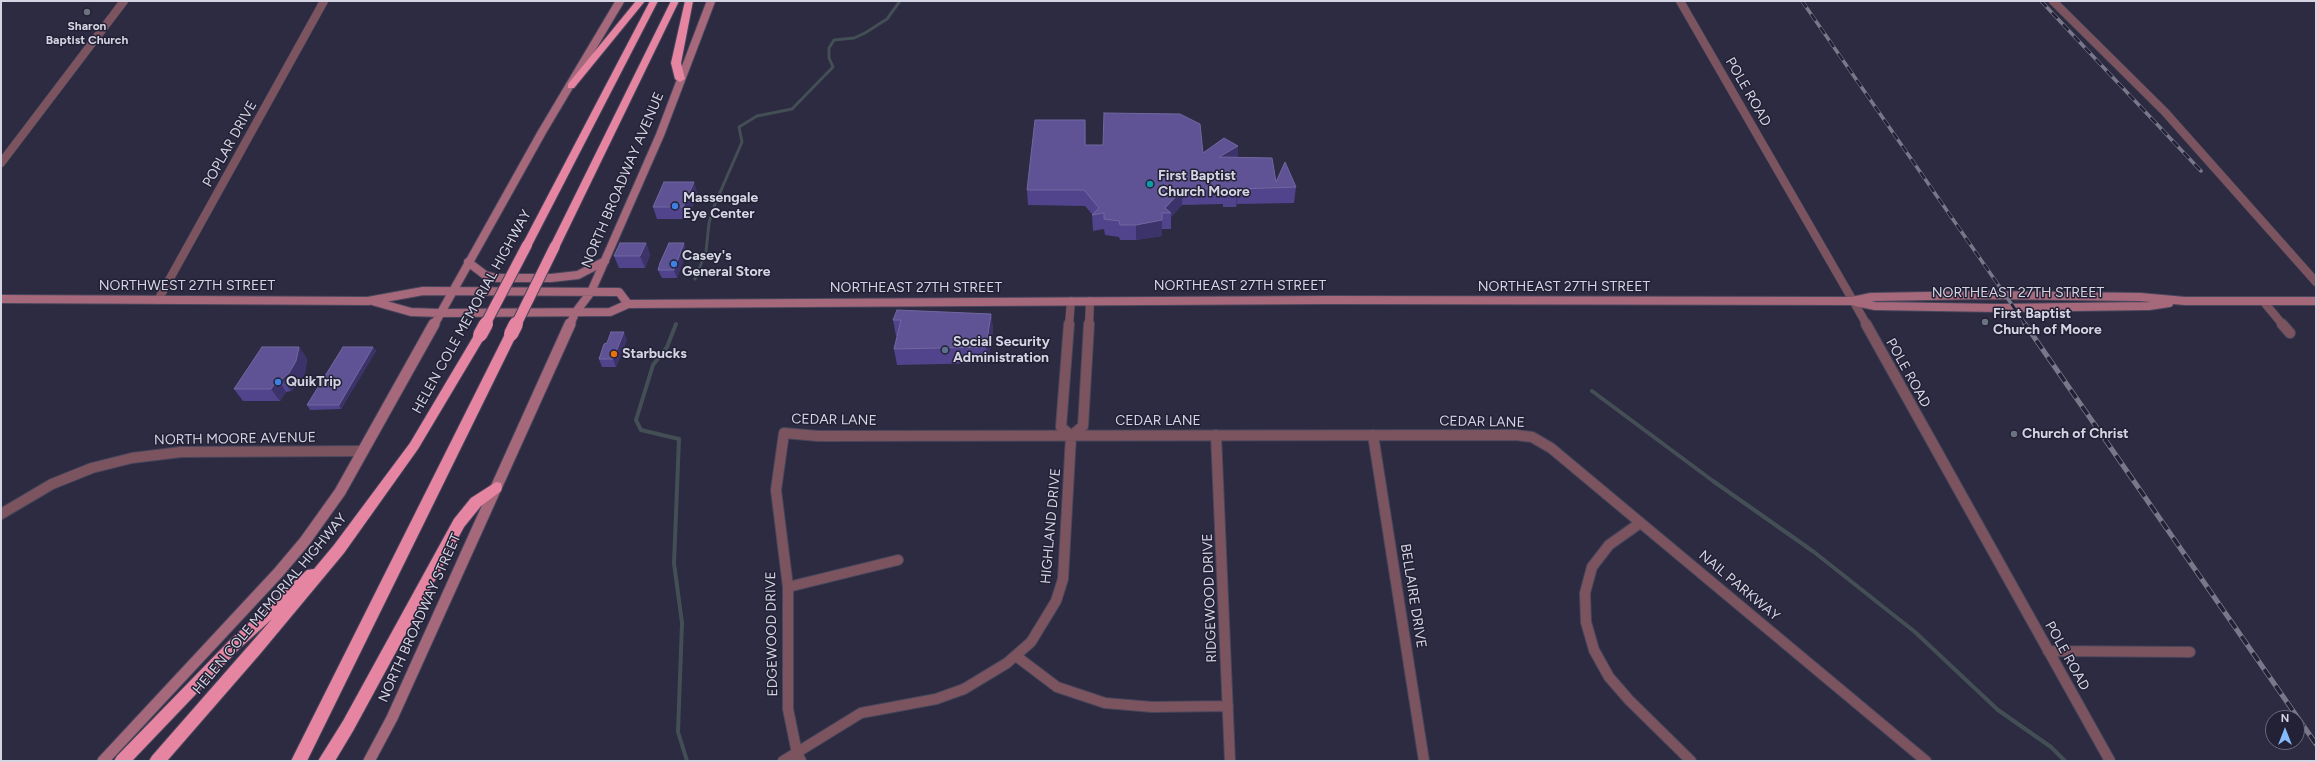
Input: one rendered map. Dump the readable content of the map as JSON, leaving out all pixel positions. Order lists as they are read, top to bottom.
{
  "streets": {
    "highway": ["HELEN COLE MEMORIAL HIGHWAY"],
    "main road": [
      "NORTH BROADWAY AVENUE",
      "NORTHWEST 27TH STREET",
      "NORTHEAST 27TH STREET",
      "NORTH BROADWAY STREET"
    ],
    "street": [
      "POLE ROAD",
      "POPLAR DRIVE",
      "CEDAR LANE",
      "NORTH MOORE AVENUE",
      "HIGHLAND DRIVE",
      "NAIL PARKWAY",
      "BELLAIRE DRIVE",
      "RIDGEWOOD DRIVE",
      "EDGEWOOD DRIVE"
    ]
  },
  "crossings": [
    ["POLE ROAD", "NORTHEAST 27TH STREET"],
    ["POPLAR DRIVE", "NORTHWEST 27TH STREET"],
    ["NORTH BROADWAY AVENUE", "NORTHWEST 27TH STREET"],
    ["NORTH BROADWAY AVENUE", "NORTHEAST 27TH STREET"],
    ["NORTHWEST 27TH STREET", "NORTHEAST 27TH STREET"],
    ["CEDAR LANE", "HIGHLAND DRIVE"],
    ["CEDAR LANE", "NAIL PARKWAY"],
    ["CEDAR LANE", "BELLAIRE DRIVE"],
    ["CEDAR LANE", "RIDGEWOOD DRIVE"],
    ["CEDAR LANE", "EDGEWOOD DRIVE"],
    ["HIGHLAND DRIVE", "EDGEWOOD DRIVE"]
  ],
  "places": [
    "Sharon Baptist Church",
    "First Baptist Church Moore",
    "Massengale Eye Center",
    "Casey's General Store",
    "First Baptist Church of Moore",
    "Social Security Administration",
    "Starbucks",
    "QuikTrip",
    "Church of Christ"
  ],
  "north": "top"
}
